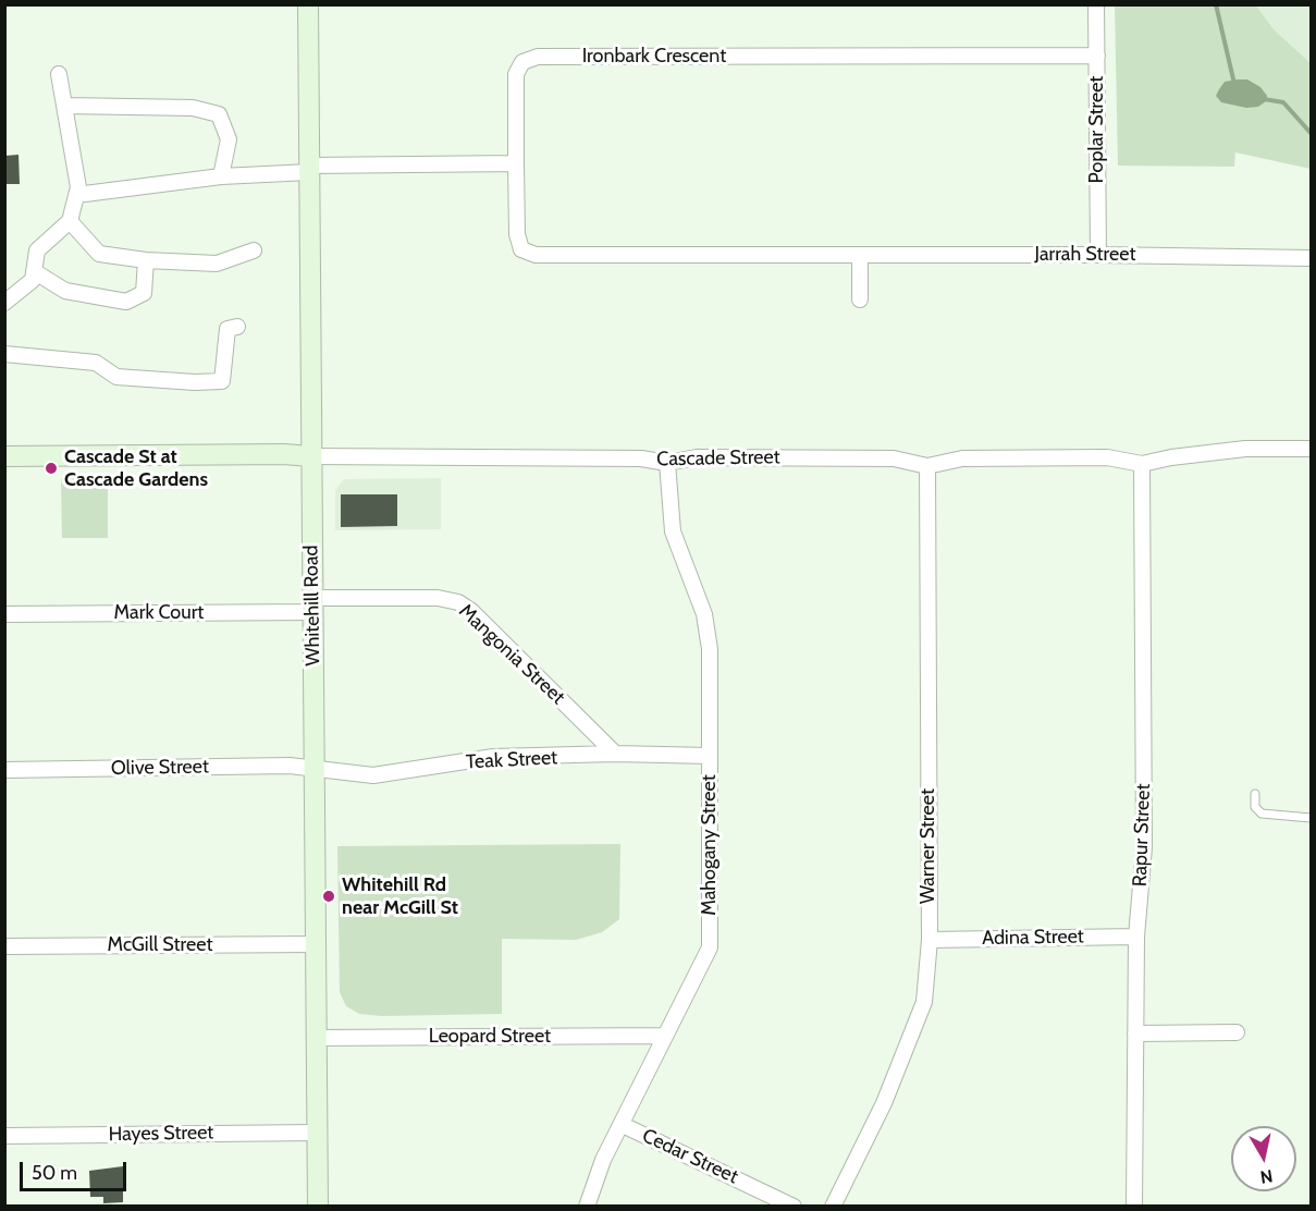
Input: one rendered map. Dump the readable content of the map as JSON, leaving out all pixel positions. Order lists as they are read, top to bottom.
{
  "streets": {
    "street": [
      "Ironbark Crescent",
      "Poplar Street",
      "Jarrah Street",
      "Cascade Street",
      "Whitehill Road",
      "Mark Court",
      "Mangonia Street",
      "Teak Street",
      "Olive Street",
      "Rapur Street",
      "Mahogany Street",
      "Warner Street",
      "Adina Street",
      "McGill Street",
      "Leopard Street",
      "Hayes Street",
      "Cedar Street"
    ]
  },
  "crossings": [
    ["Ironbark Crescent", "Poplar Street"],
    ["Ironbark Crescent", "Jarrah Street"],
    ["Poplar Street", "Jarrah Street"],
    ["Cascade Street", "Whitehill Road"],
    ["Cascade Street", "Rapur Street"],
    ["Cascade Street", "Mahogany Street"],
    ["Cascade Street", "Warner Street"],
    ["Whitehill Road", "Mark Court"],
    ["Whitehill Road", "Mangonia Street"],
    ["Whitehill Road", "Teak Street"],
    ["Whitehill Road", "Olive Street"],
    ["Whitehill Road", "McGill Street"],
    ["Whitehill Road", "Leopard Street"],
    ["Whitehill Road", "Hayes Street"],
    ["Mark Court", "Mangonia Street"],
    ["Mangonia Street", "Teak Street"],
    ["Teak Street", "Olive Street"],
    ["Teak Street", "Mahogany Street"],
    ["Rapur Street", "Adina Street"],
    ["Mahogany Street", "Leopard Street"],
    ["Mahogany Street", "Cedar Street"],
    ["Warner Street", "Adina Street"]
  ],
  "places": ["Cascade St at Cascade Gardens", "Whitehill Rd near McGill St"],
  "scale_bar": "50 m",
  "north": "bottom"
}
